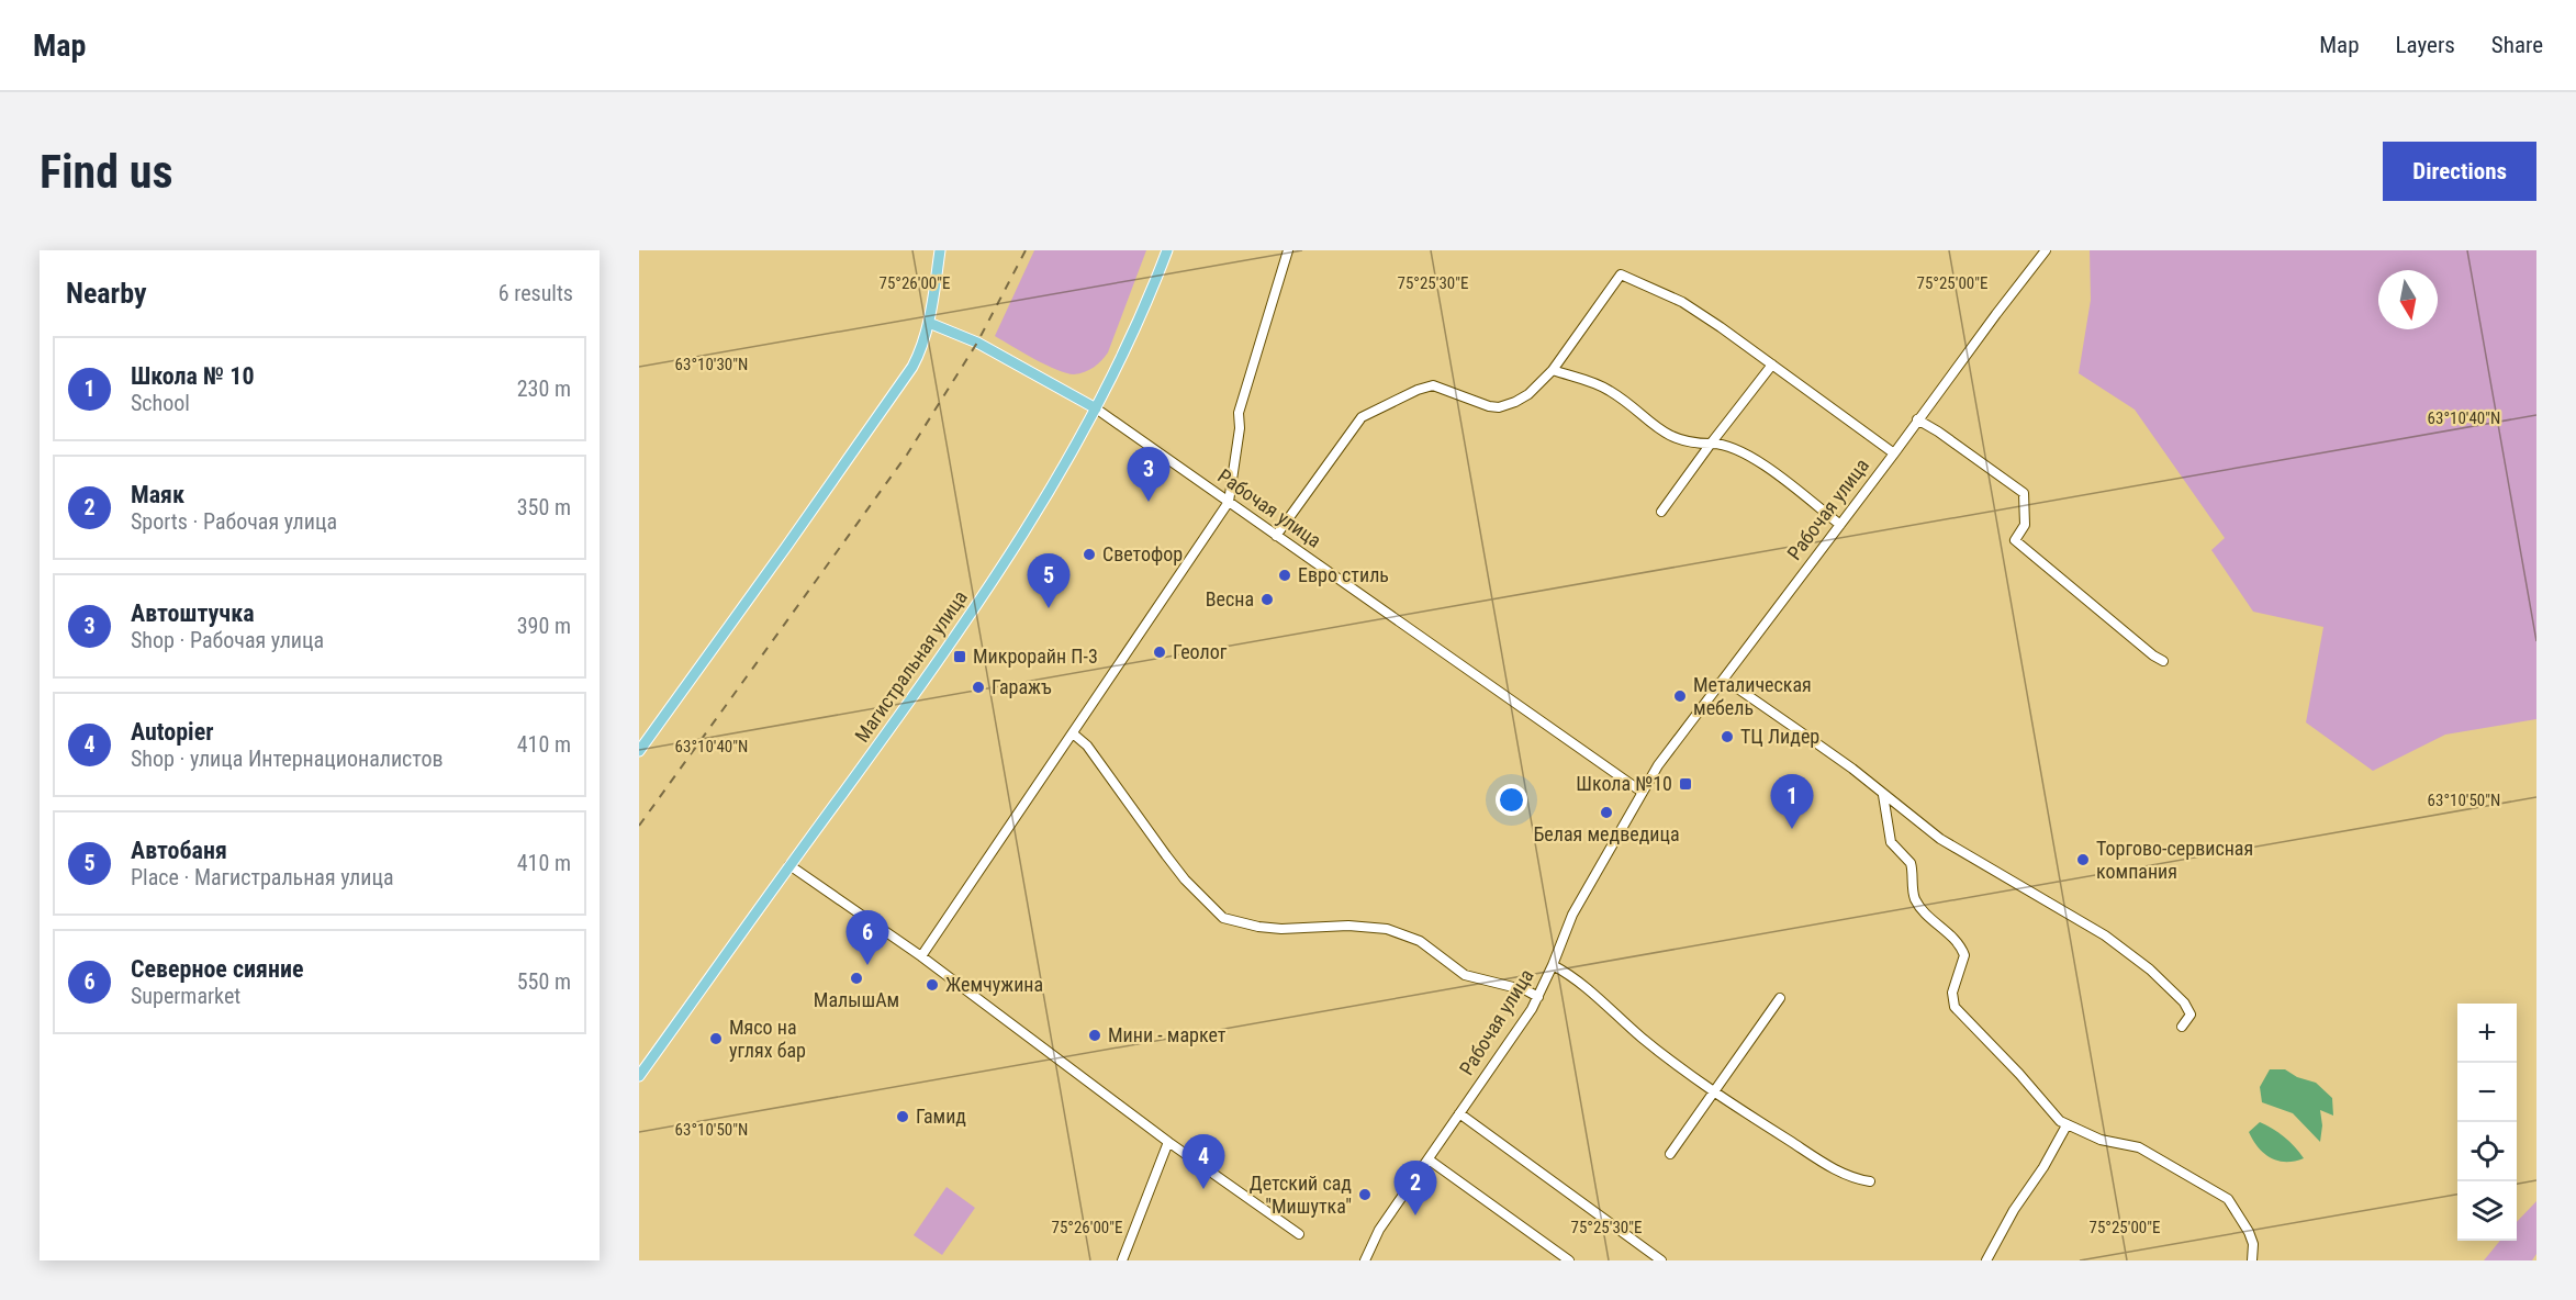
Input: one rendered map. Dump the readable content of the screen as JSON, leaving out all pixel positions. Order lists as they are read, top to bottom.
{
  "streets": {
    "main road": ["Рабочая улица", "Магистральная улица"]
  },
  "crossings": [
    ["Рабочая улица", "Магистральная улица"]
  ],
  "places": {
    "other": [
      "Светофор",
      "Евро стиль",
      "Весна",
      "Геолог",
      "Гаражъ",
      "Металическая мебель",
      "ТЦ Лидер",
      "Белая медведица",
      "Торгово-сервисная компания",
      "МалышАм",
      "Жемчужина",
      "Мини - маркет",
      "Мясо на углях бар",
      "Гамид",
      "Детский сад \"Мишутка\""
    ],
    "transit": ["Микрорайн П-3", "Школа №10"]
  },
  "north": "bottom",
  "page": {
    "header": "Map",
    "nav": ["Map", "Layers", "Share"],
    "buttons": "Directions",
    "title": "Find us",
    "heading": ["Nearby", "6 results"],
    "list": [
      {
        "mark": "1",
        "name": "Школа № 10",
        "note": "School",
        "value": "230 m"
      },
      {
        "mark": "2",
        "name": "Маяк",
        "note": "Sports · Рабочая улица",
        "value": "350 m"
      },
      {
        "mark": "3",
        "name": "Автоштучка",
        "note": "Shop · Рабочая улица",
        "value": "390 m"
      },
      {
        "mark": "4",
        "name": "Autopier",
        "note": "Shop · улица Интернационалистов",
        "value": "410 m"
      },
      {
        "mark": "5",
        "name": "Автобаня",
        "note": "Place · Магистральная улица",
        "value": "410 m"
      },
      {
        "mark": "6",
        "name": "Северное сияние",
        "note": "Supermarket",
        "value": "550 m"
      }
    ],
    "pins": [
      "3",
      "5",
      "1",
      "6",
      "4",
      "2"
    ],
    "map_buttons": ["+", "−"]
  },
  "coordinates": [
    "75°26'00\"E",
    "75°25'30\"E",
    "75°25'00\"E",
    "63°10'30\"N",
    "63°10'40\"N",
    "63°10'50\"N"
  ]
}
